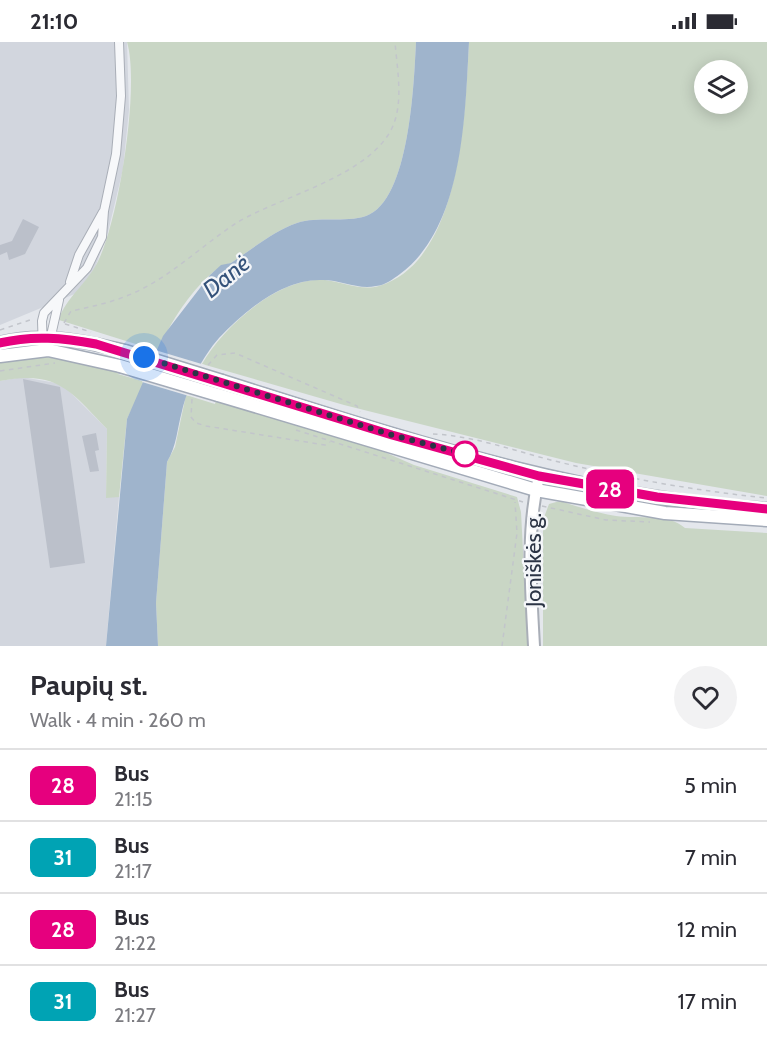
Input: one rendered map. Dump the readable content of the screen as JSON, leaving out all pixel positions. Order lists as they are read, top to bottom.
{
  "streets": {
    "main road": ["Joniškės g."]
  },
  "water": ["Danė"],
  "lines": ["bus line 28"],
  "page": {
    "status": "21:10",
    "on_map": "28",
    "heading": ["Paupių st.", "Walk · 4 min · 260 m"],
    "list": [
      {
        "mark": "28",
        "name": "Bus",
        "note": "21:15",
        "value": "5 min"
      },
      {
        "mark": "31",
        "name": "Bus",
        "note": "21:17",
        "value": "7 min"
      },
      {
        "mark": "28",
        "name": "Bus",
        "note": "21:22",
        "value": "12 min"
      },
      {
        "mark": "31",
        "name": "Bus",
        "note": "21:27",
        "value": "17 min"
      }
    ]
  }
}
